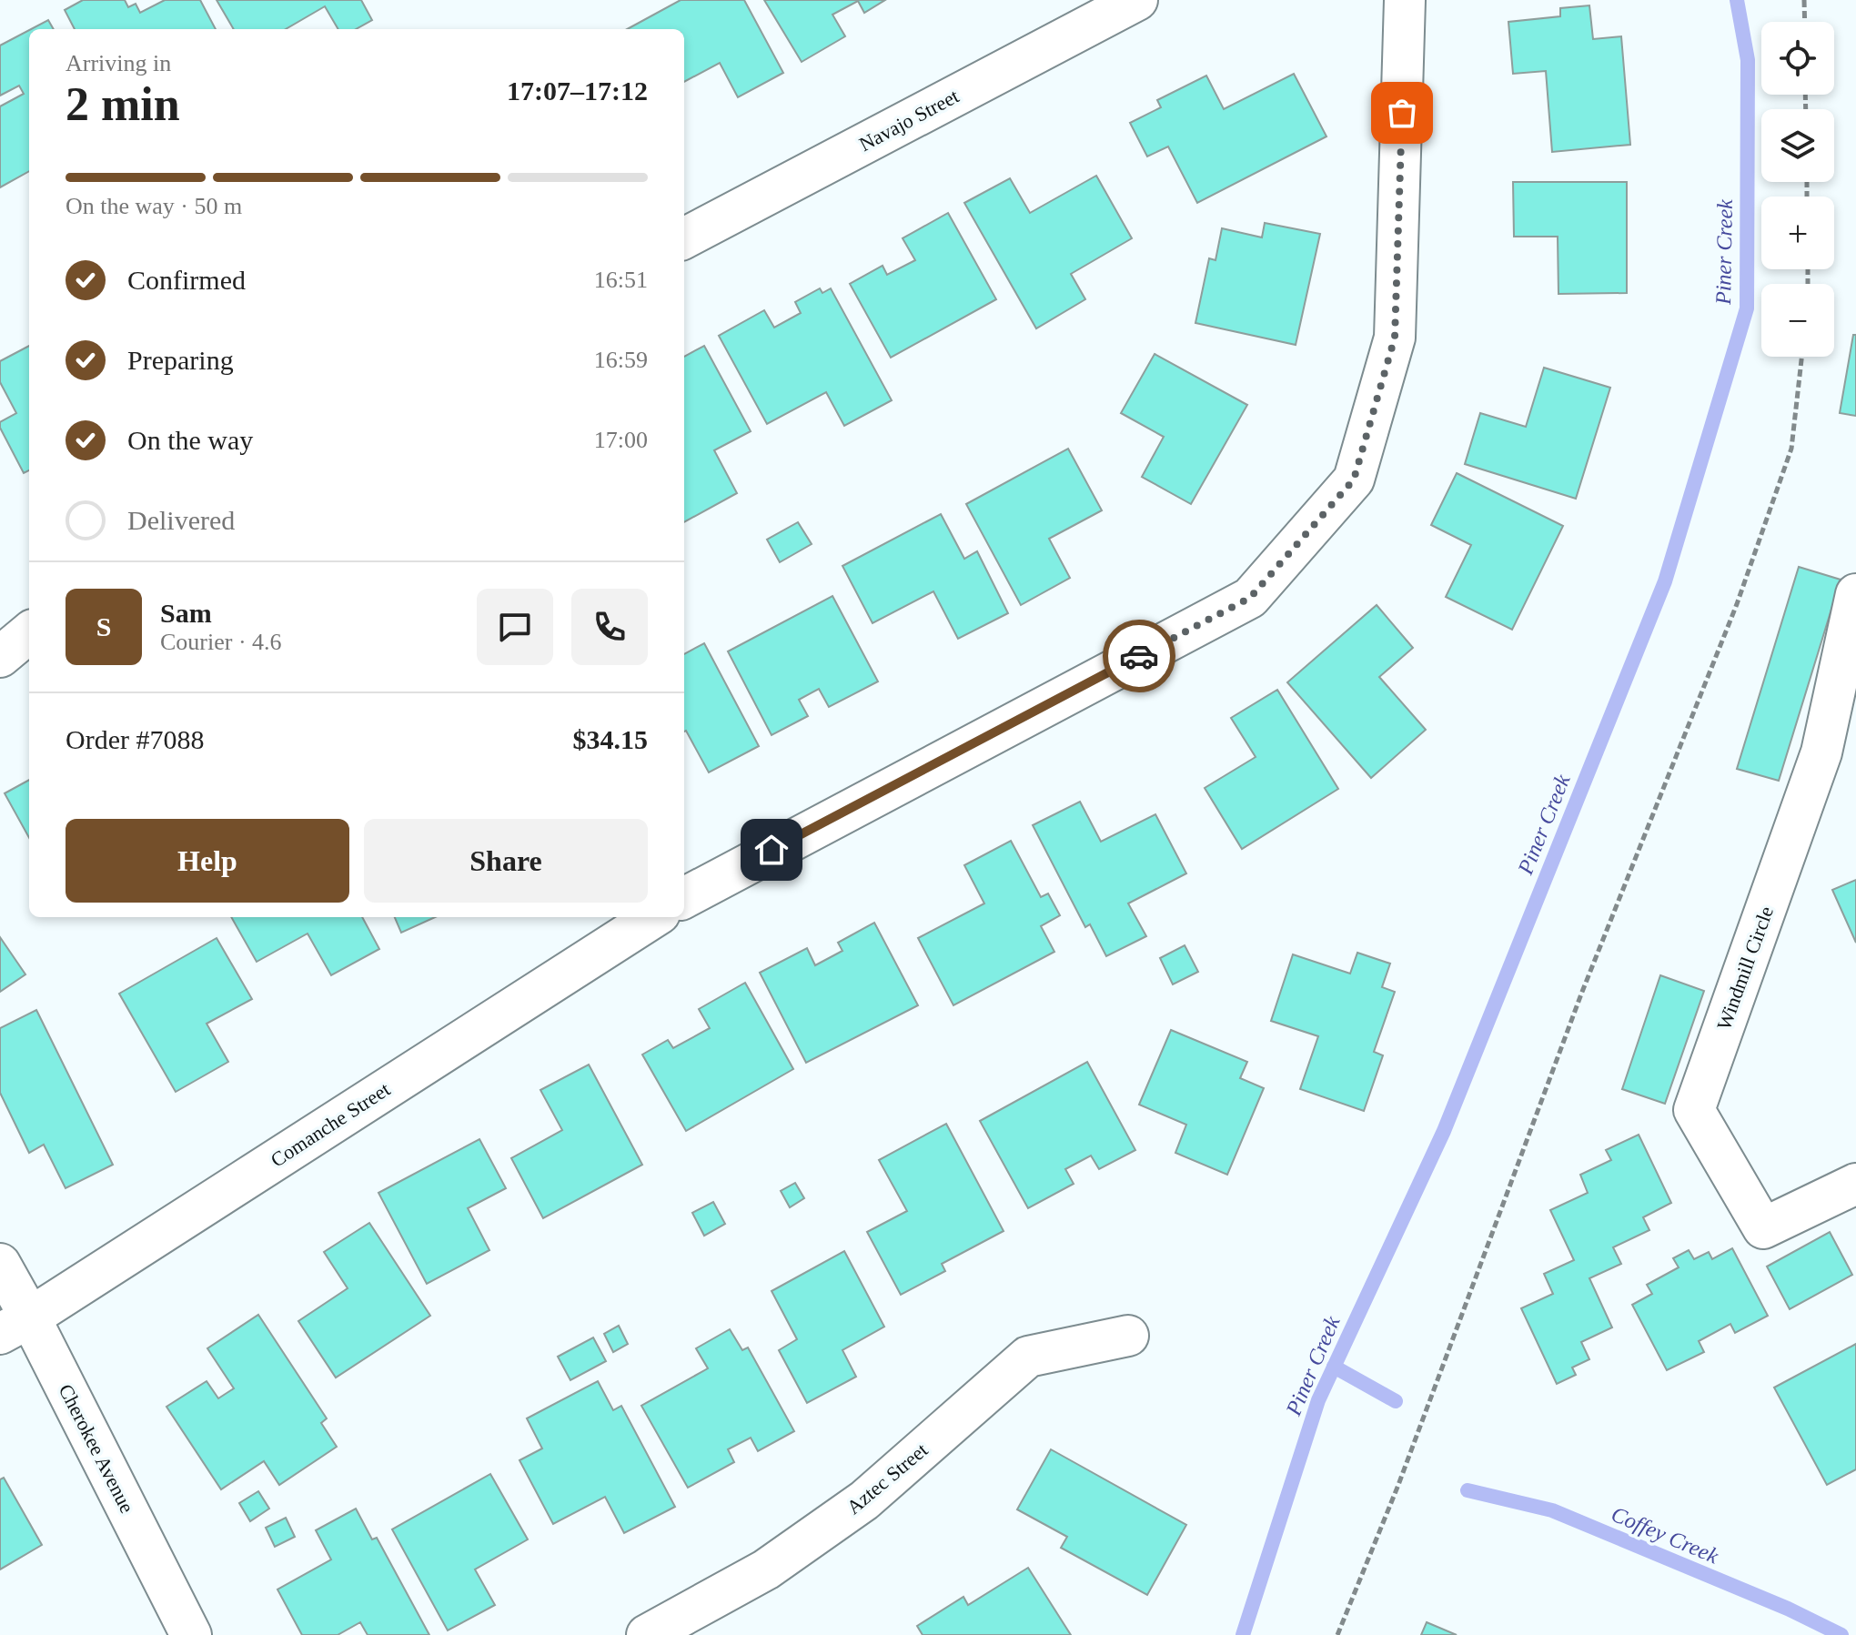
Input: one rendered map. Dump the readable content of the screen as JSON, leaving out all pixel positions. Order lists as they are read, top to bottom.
{
  "streets": {
    "street": [
      "Navajo Street",
      "Windmill Circle",
      "Comanche Street",
      "Cherokee Avenue",
      "Aztec Street"
    ]
  },
  "crossings": [
    ["Comanche Street", "Cherokee Avenue"]
  ],
  "water": ["Piner Creek", "Coffey Creek"],
  "page": {
    "map_buttons": ["+", "−"],
    "heading": ["2 min", "Arriving in", "17:07–17:12"],
    "panel": [
      "Sam",
      "Courier · 4.6",
      "Order #7088",
      "$34.15"
    ],
    "bar": "On the way · 50 m",
    "list": [
      ["Confirmed", "16:51"],
      ["Preparing", "16:59"],
      ["On the way", "17:00"],
      "Delivered"
    ],
    "round": "S",
    "buttons": ["Help", "Share"]
  }
}
